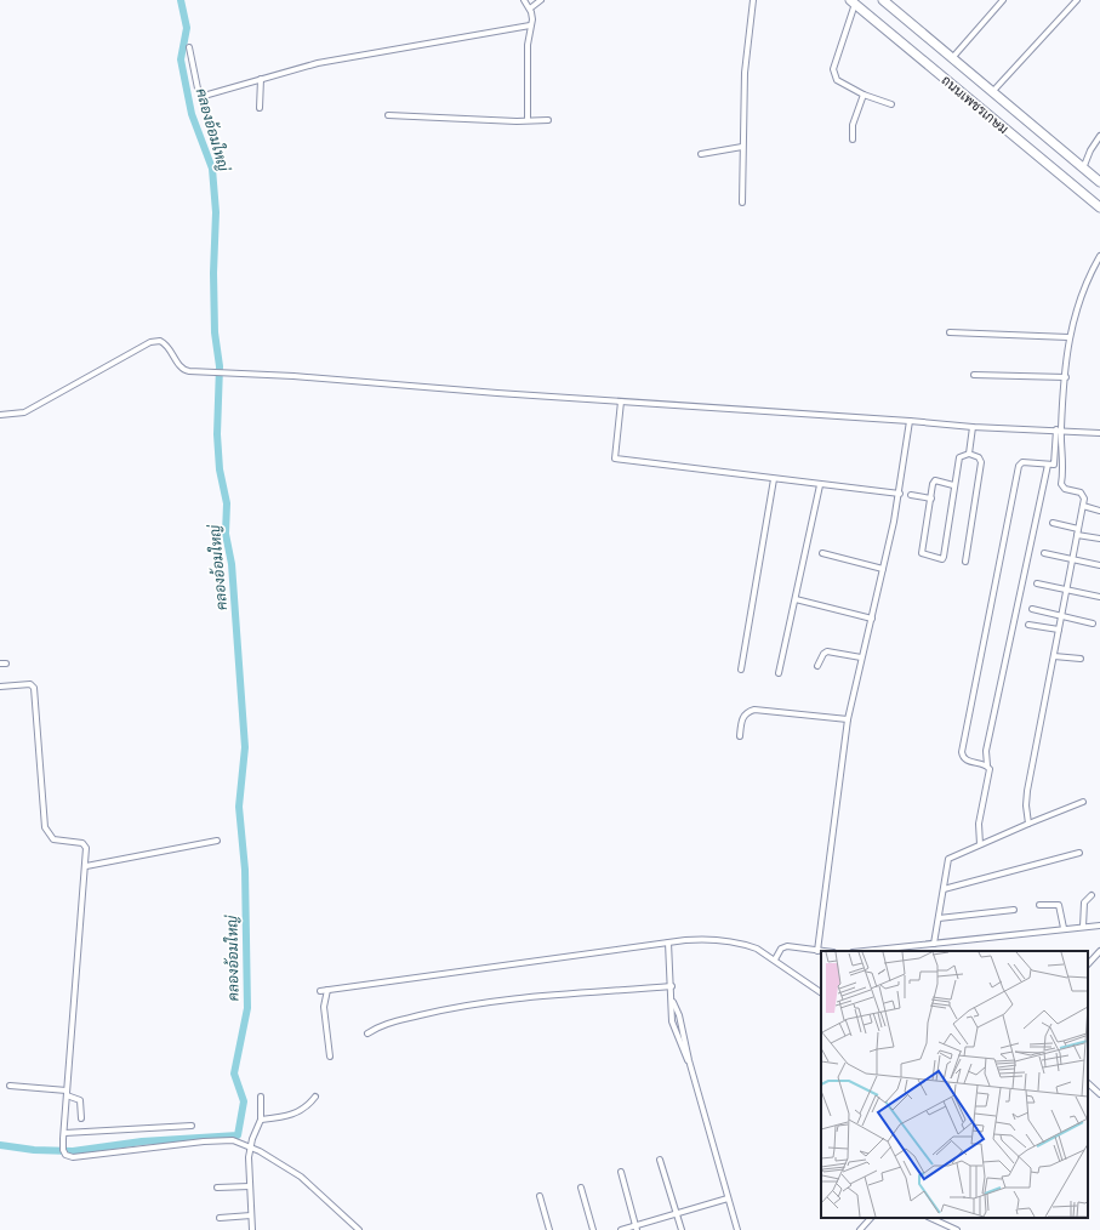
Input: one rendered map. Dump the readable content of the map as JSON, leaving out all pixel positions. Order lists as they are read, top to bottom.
{
  "streets": {
    "main road": ["ถนนเพชรเกษม"]
  },
  "water": ["คลองอ้อมใหญ่"]
}
